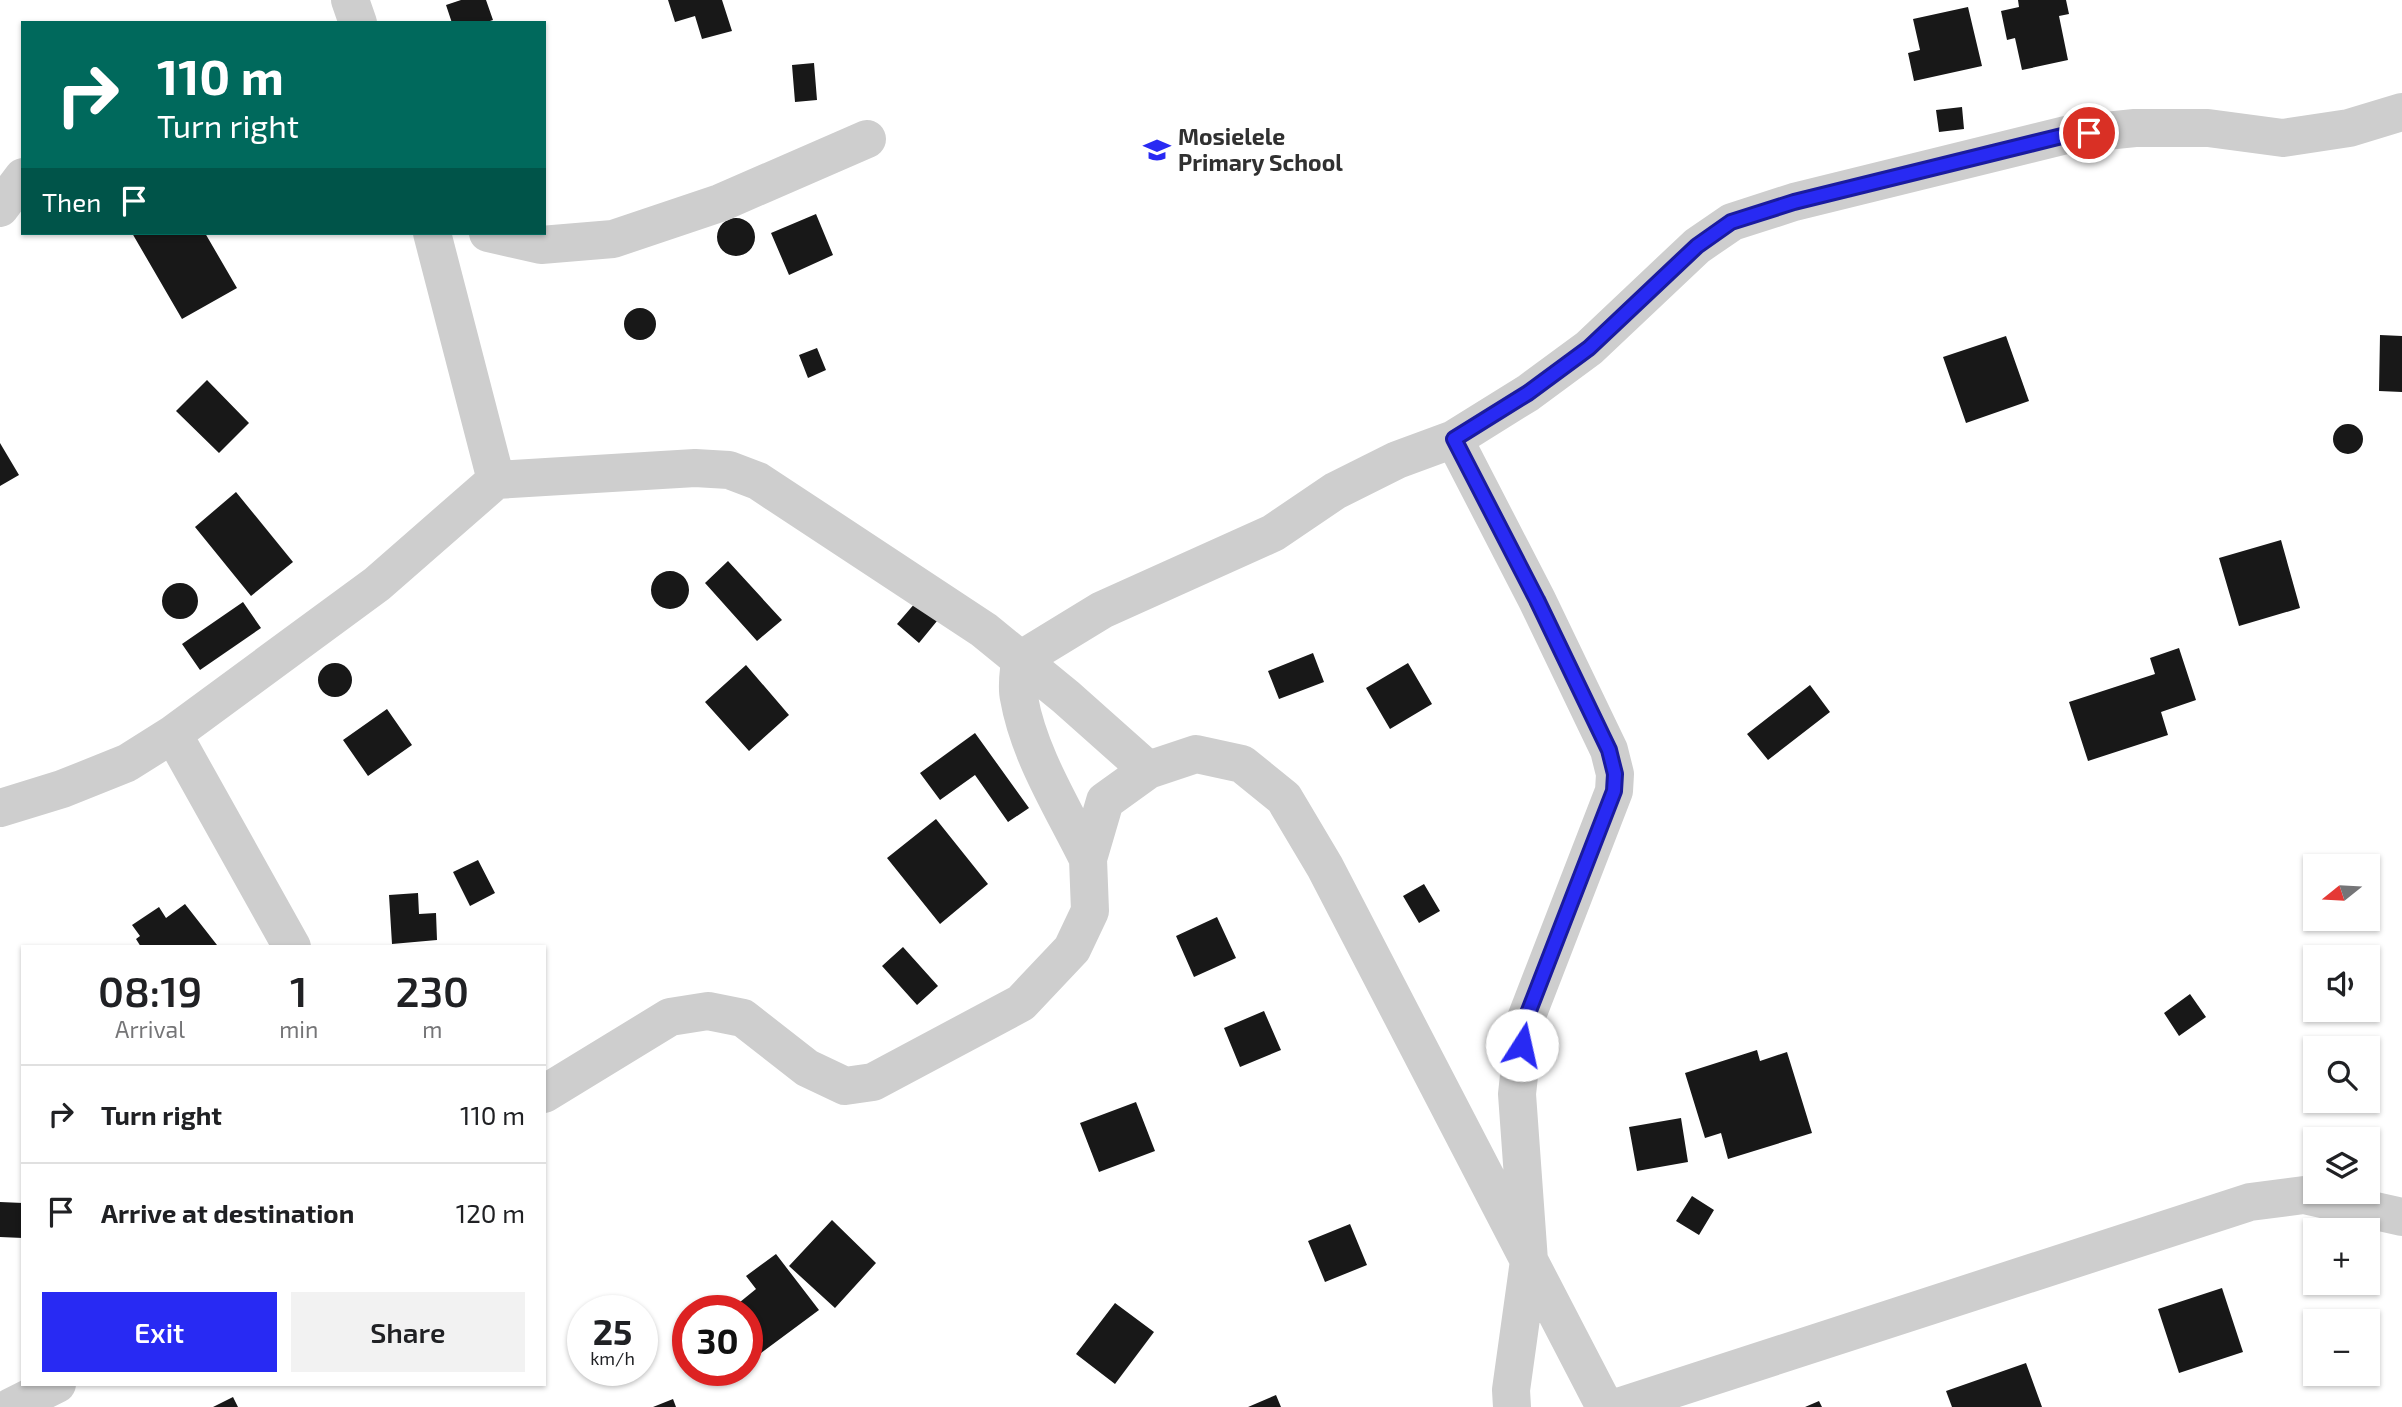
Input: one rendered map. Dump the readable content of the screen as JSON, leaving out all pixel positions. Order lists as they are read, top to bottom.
{
  "places": {
    "school or university": ["Mosielele Primary School"]
  },
  "north": "left",
  "page": {
    "turn": ["110 m", "Turn right"],
    "then": "Then",
    "map_buttons": ["+", "−"],
    "eta": [
      "08:19",
      "Arrival",
      "1",
      "min",
      "230",
      "m"
    ],
    "list": [
      {
        "name": "Turn right",
        "value": "110 m"
      },
      {
        "name": "Arrive at destination",
        "value": "120 m"
      }
    ],
    "buttons": ["Exit", "Share"],
    "speed": "25 km/h",
    "limit": "30"
  }
}
